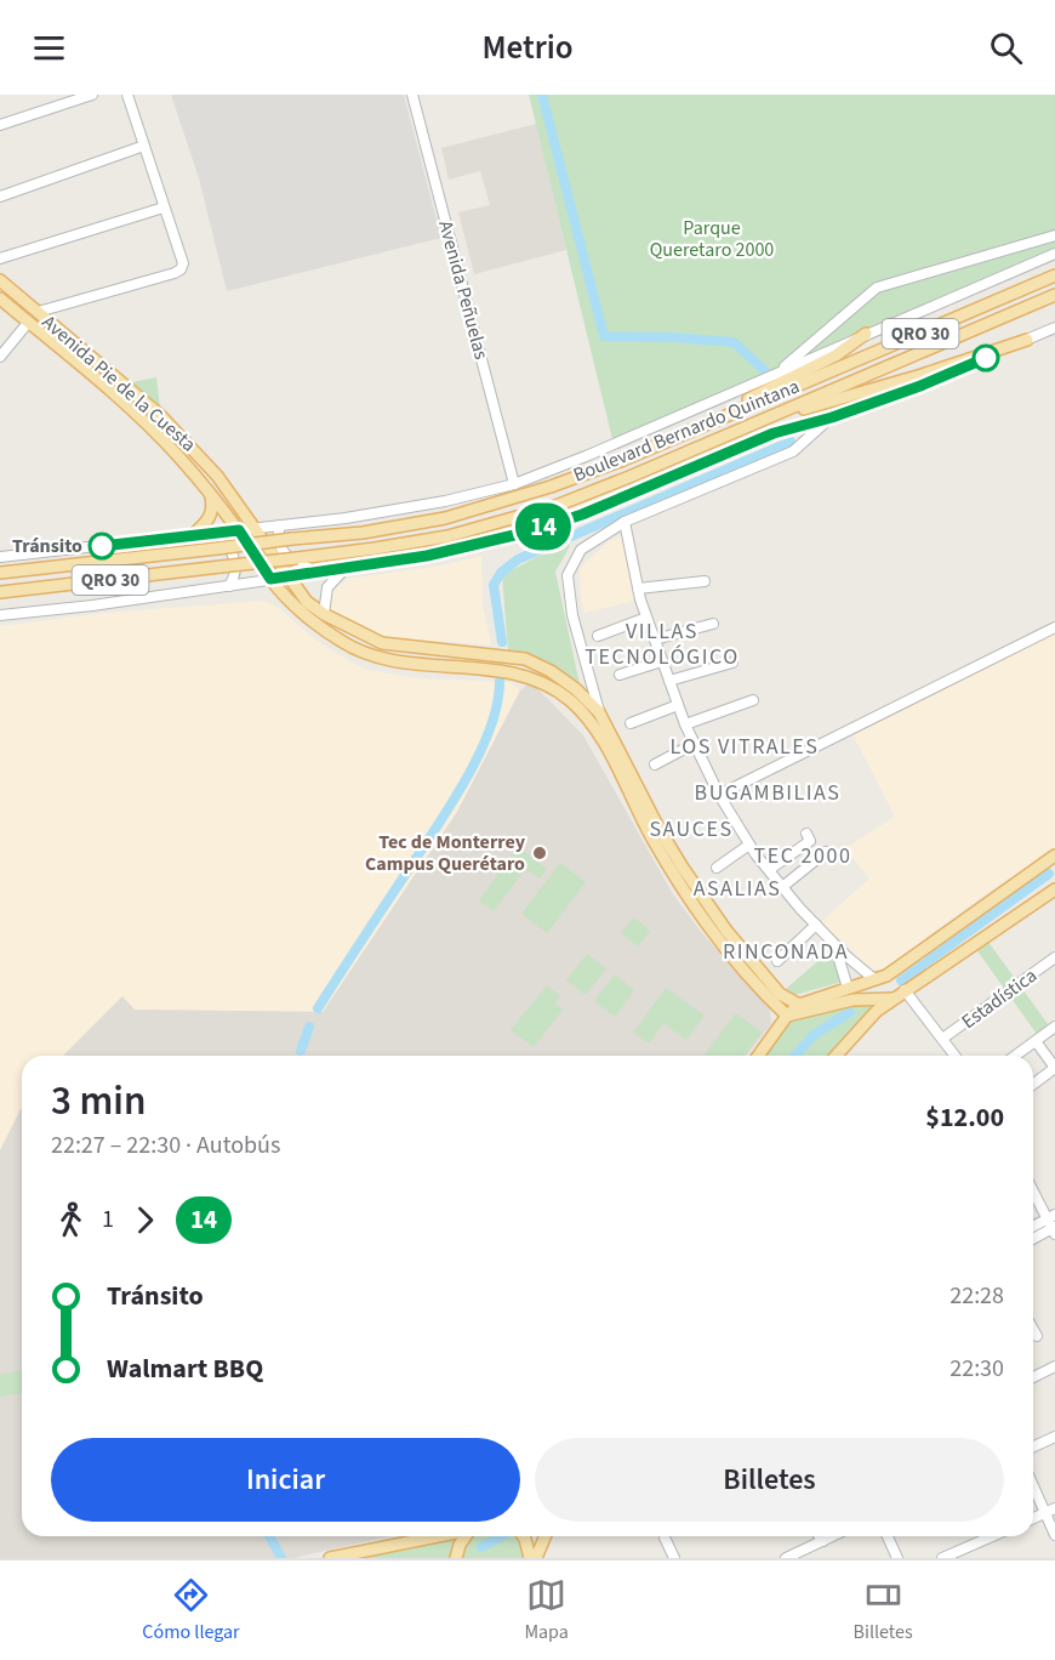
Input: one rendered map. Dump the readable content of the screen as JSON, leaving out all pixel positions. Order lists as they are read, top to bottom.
{
  "streets": {
    "main road": ["QRO 30", "Avenida Pie de la Cuesta", "Boulevard Bernardo Quintana"],
    "street": ["Avenida Peñuelas", "Estadística"]
  },
  "districts": [
    "VILLAS TECNOLÓGICO",
    "LOS VITRALES",
    "BUGAMBILIAS",
    "SAUCES",
    "TEC 2000",
    "ASALIAS",
    "RINCONADA"
  ],
  "parks": ["Parque Queretaro 2000"],
  "places": ["Tránsito", "Tec de Monterrey Campus Querétaro"],
  "lines": ["bus line 14"],
  "page": {
    "header": "Metrio",
    "on_map": "14",
    "heading": ["3 min", "22:27 – 22:30 · Autobús", "$12.00"],
    "legs": ["1", "14"],
    "list": [
      {
        "name": "Tránsito",
        "value": "22:28"
      },
      {
        "name": "Walmart BBQ",
        "value": "22:30"
      }
    ],
    "buttons": ["Iniciar", "Billetes"],
    "tabs": ["Cómo llegar", "Mapa", "Billetes"]
  }
}
